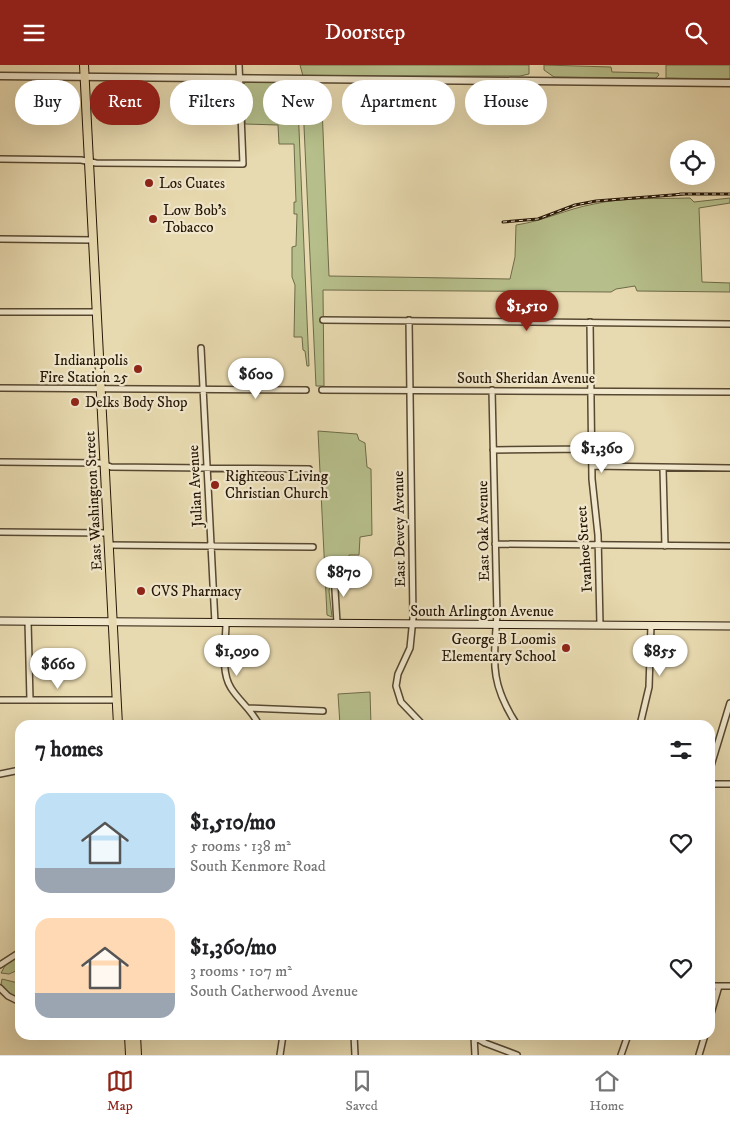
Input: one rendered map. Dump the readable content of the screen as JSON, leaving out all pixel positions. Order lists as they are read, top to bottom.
{
  "streets": {
    "main road": ["East Washington Street", "South Arlington Avenue"],
    "street": [
      "South Sheridan Avenue",
      "Julian Avenue",
      "East Dewey Avenue",
      "East Oak Avenue",
      "Ivanhoe Street"
    ]
  },
  "crossings": [
    ["South Sheridan Avenue", "East Dewey Avenue"],
    ["South Sheridan Avenue", "East Oak Avenue"],
    ["South Sheridan Avenue", "Ivanhoe Street"],
    ["Julian Avenue", "South Arlington Avenue"],
    ["East Washington Street", "South Arlington Avenue"],
    ["East Dewey Avenue", "South Arlington Avenue"],
    ["East Oak Avenue", "South Arlington Avenue"],
    ["Ivanhoe Street", "South Arlington Avenue"]
  ],
  "places": [
    "Los Cuates",
    "Low Bob's Tobacco",
    "Indianapolis Fire Station 25",
    "Delks Body Shop",
    "Righteous Living Christian Church",
    "CVS Pharmacy",
    "George B Loomis Elementary School"
  ],
  "page": {
    "header": "Doorstep",
    "chip": [
      "Buy",
      "Rent",
      "Filters",
      "New",
      "Apartment",
      "House"
    ],
    "price": [
      "$1,510",
      "$600",
      "$1,360",
      "$870",
      "$1,090",
      "$855",
      "$660"
    ],
    "heading": "7 homes",
    "list": [
      {
        "name": "$1,510/mo",
        "note": "5 rooms · 138 m² · South Kenmore Road"
      },
      {
        "name": "$1,360/mo",
        "note": "3 rooms · 107 m² · South Catherwood Avenue"
      }
    ],
    "tabs": ["Map", "Saved", "Home"]
  }
}
